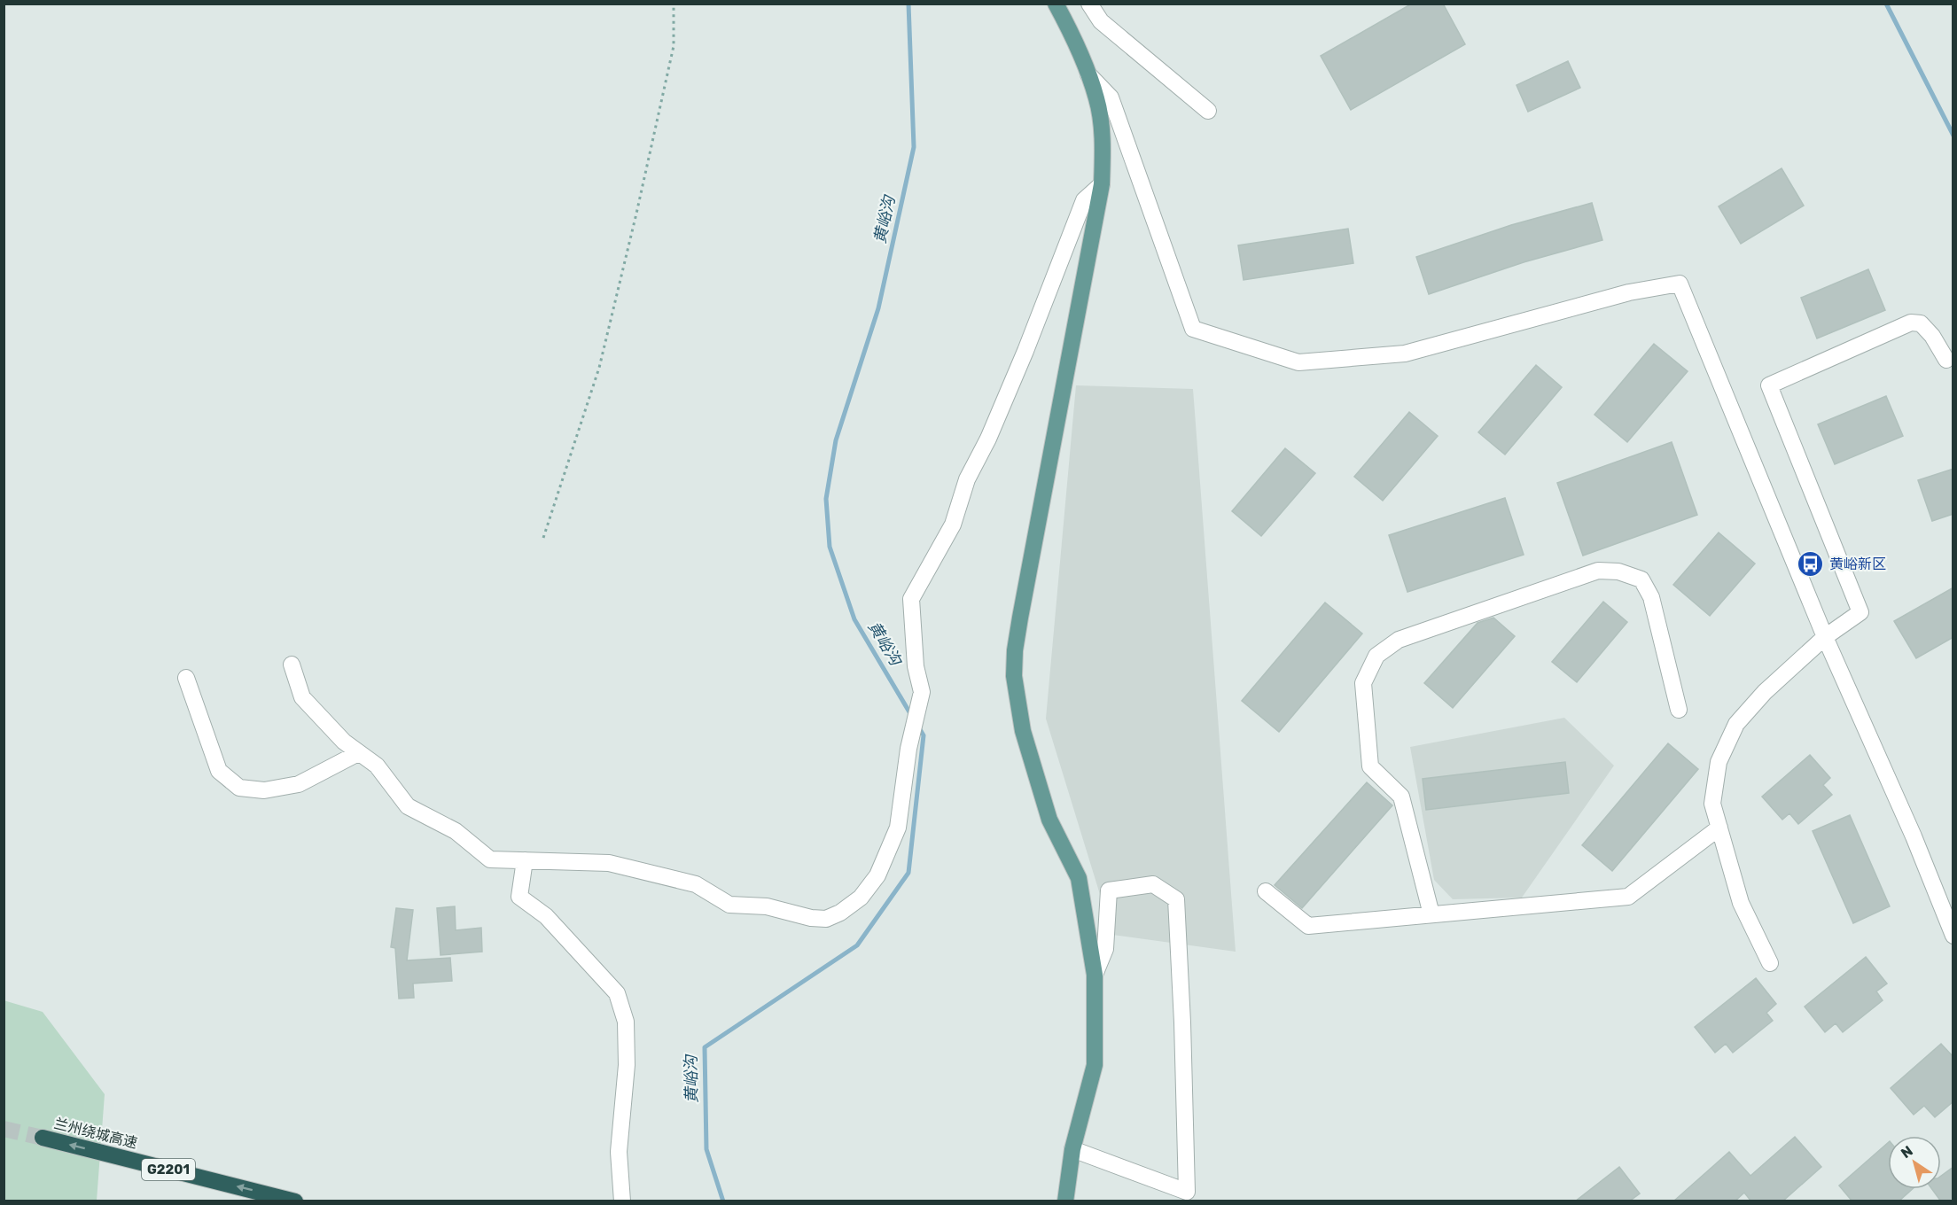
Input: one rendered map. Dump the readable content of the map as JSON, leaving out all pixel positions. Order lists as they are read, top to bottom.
{
  "streets": {
    "highway": ["兰州绕城高速", "G2201"]
  },
  "one_way": ["兰州绕城高速"],
  "water": ["黄峪沟"],
  "places": {
    "bus stop": ["黄峪新区"]
  },
  "north": "top left"
}
